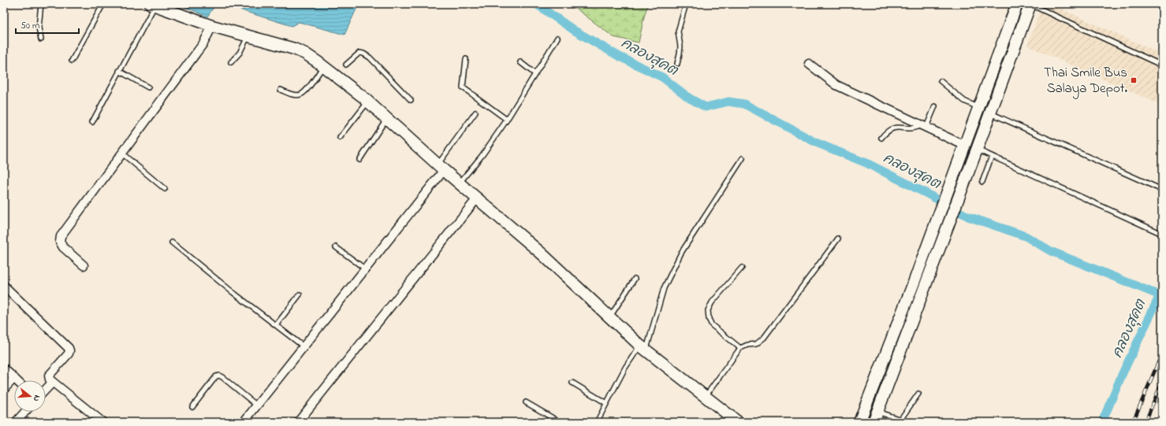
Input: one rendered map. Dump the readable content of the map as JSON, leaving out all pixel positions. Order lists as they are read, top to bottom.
{
  "water": ["คลองสุคต"],
  "places": {
    "transit": ["Thai Smile Bus Salaya Depot."]
  },
  "scale_bar": "50 m",
  "north": "right"
}
